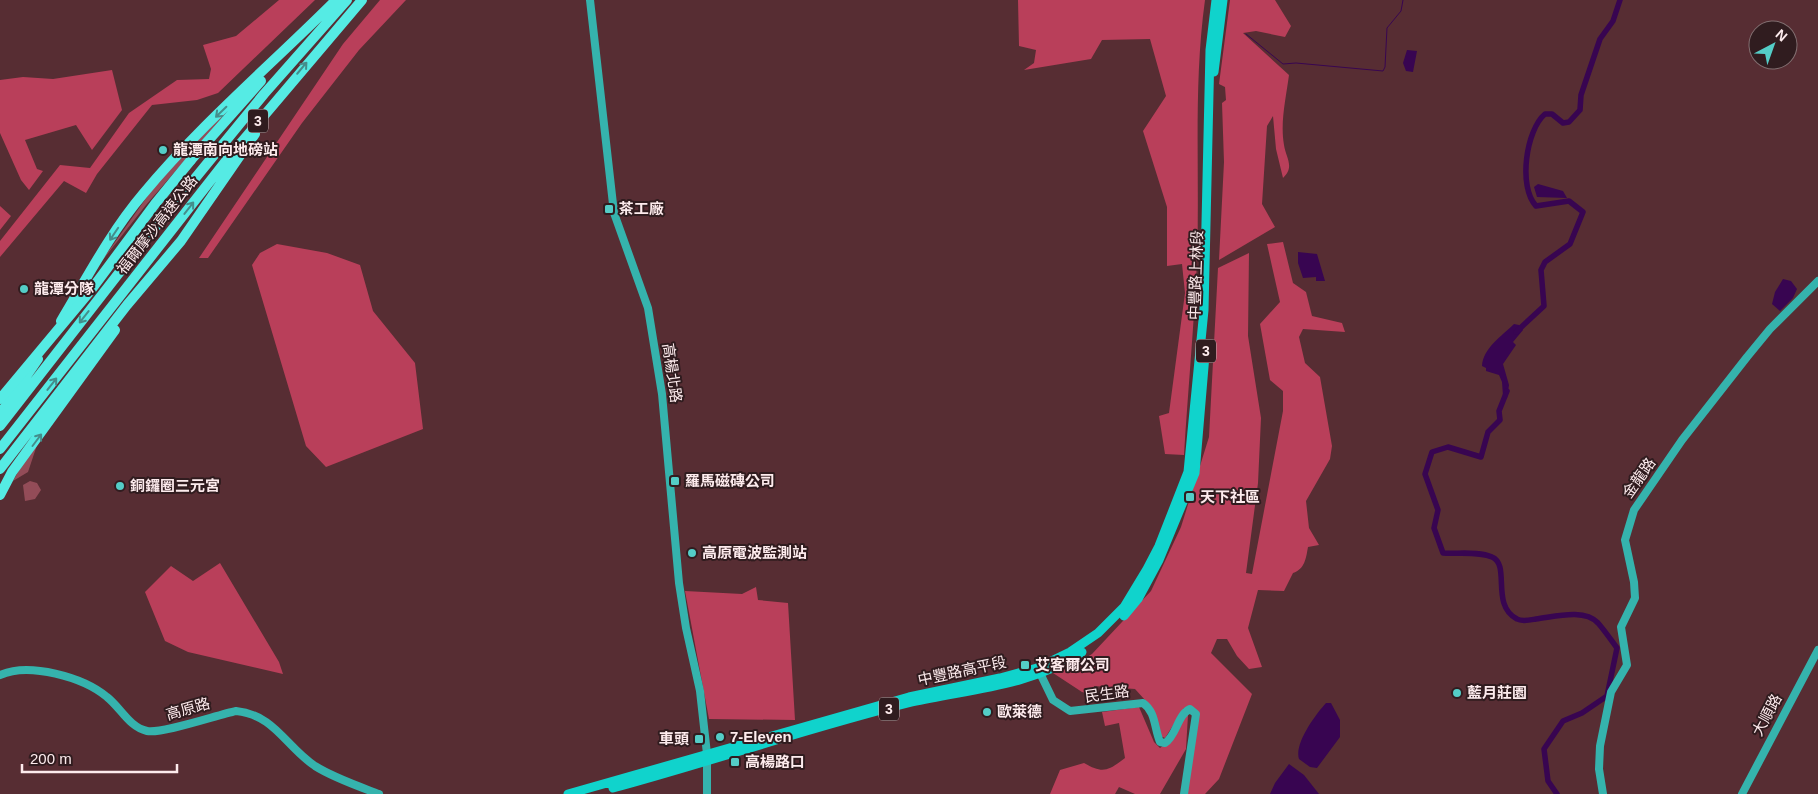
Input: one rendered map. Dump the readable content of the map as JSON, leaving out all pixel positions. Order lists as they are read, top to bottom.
{
  "streets": {
    "highway": ["3", "福爾摩沙高速公路"],
    "main road": ["中豐路上林段", "中豐路高平段"],
    "street": [
      "高楊北路",
      "金龍路",
      "民生路",
      "高原路",
      "大順路"
    ]
  },
  "crossings": [
    ["中豐路上林段", "中豐路高平段"],
    ["高楊北路", "中豐路高平段"],
    ["中豐路高平段", "民生路"]
  ],
  "places": {
    "other": [
      "龍潭南向地磅站",
      "龍潭分隊",
      "銅鑼圈三元宮",
      "高原電波監測站",
      "藍月莊園",
      "歐萊德",
      "7-Eleven"
    ],
    "transit": [
      "茶工廠",
      "羅馬磁磚公司",
      "天下社區",
      "艾客爾公司",
      "車頭",
      "高楊路口"
    ]
  },
  "scale_bar": "200 m",
  "north": "top right"
}
